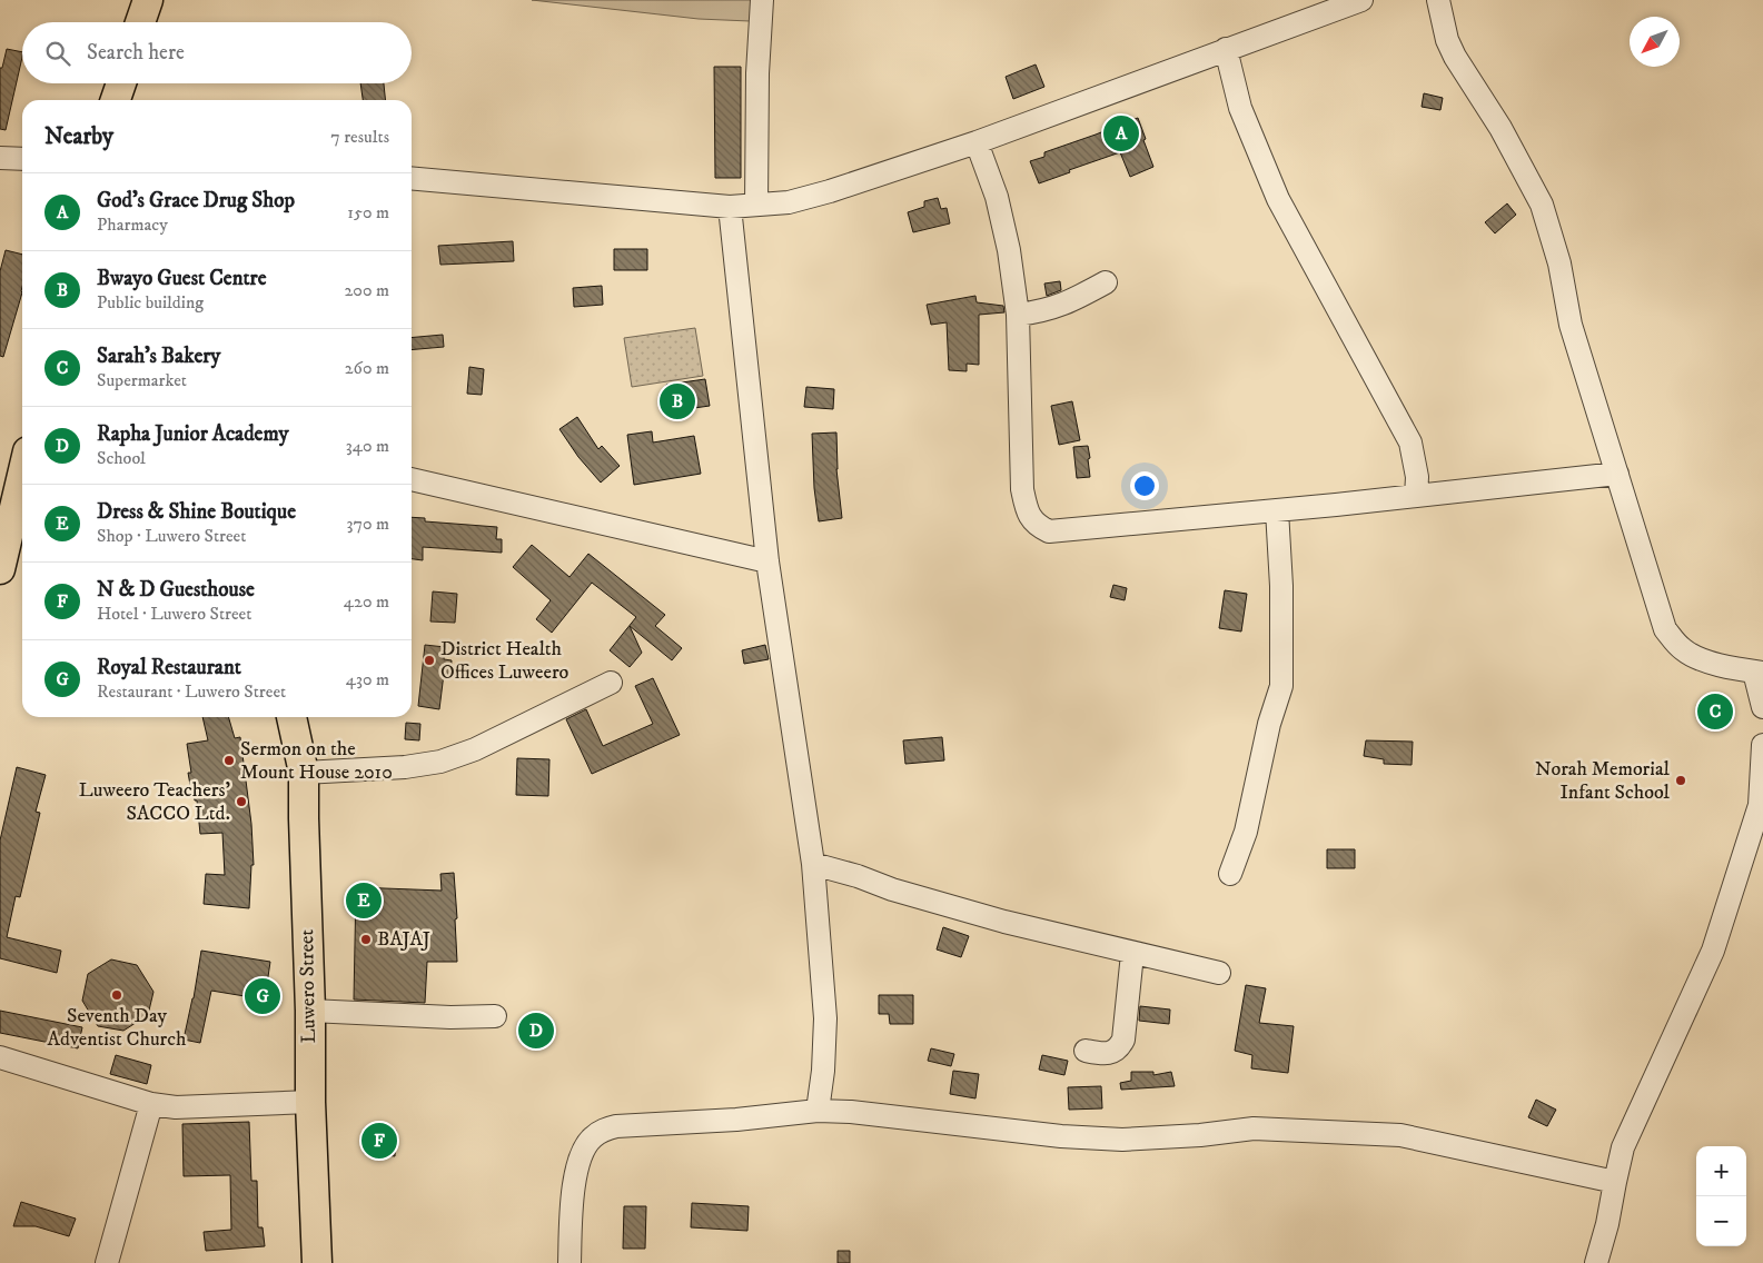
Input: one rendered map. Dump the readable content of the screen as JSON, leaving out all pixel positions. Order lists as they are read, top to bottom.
{
  "streets": {
    "main road": ["Luwero Street"]
  },
  "places": [
    "District Health Offices Luweero",
    "Sermon on the Mount House 2010",
    "Norah Memorial Infant School",
    "Luweero Teachers' SACCO Ltd.",
    "BAJAJ",
    "Seventh Day Adventist Church"
  ],
  "north": "bottom left",
  "page": {
    "search": "Search here",
    "heading": ["Nearby", "7 results"],
    "pins": [
      "A",
      "B",
      "C",
      "E",
      "G",
      "D",
      "F"
    ],
    "list": [
      {
        "mark": "A",
        "name": "God's Grace Drug Shop",
        "note": "Pharmacy",
        "value": "150 m"
      },
      {
        "mark": "B",
        "name": "Bwayo Guest Centre",
        "note": "Public building",
        "value": "200 m"
      },
      {
        "mark": "C",
        "name": "Sarah's Bakery",
        "note": "Supermarket",
        "value": "260 m"
      },
      {
        "mark": "D",
        "name": "Rapha Junior Academy",
        "note": "School",
        "value": "340 m"
      },
      {
        "mark": "E",
        "name": "Dress & Shine Boutique",
        "note": "Shop · Luwero Street",
        "value": "370 m"
      },
      {
        "mark": "F",
        "name": "N & D Guesthouse",
        "note": "Hotel · Luwero Street",
        "value": "420 m"
      },
      {
        "mark": "G",
        "name": "Royal Restaurant",
        "note": "Restaurant · Luwero Street",
        "value": "430 m"
      }
    ],
    "map_buttons": ["+", "−"]
  }
}
